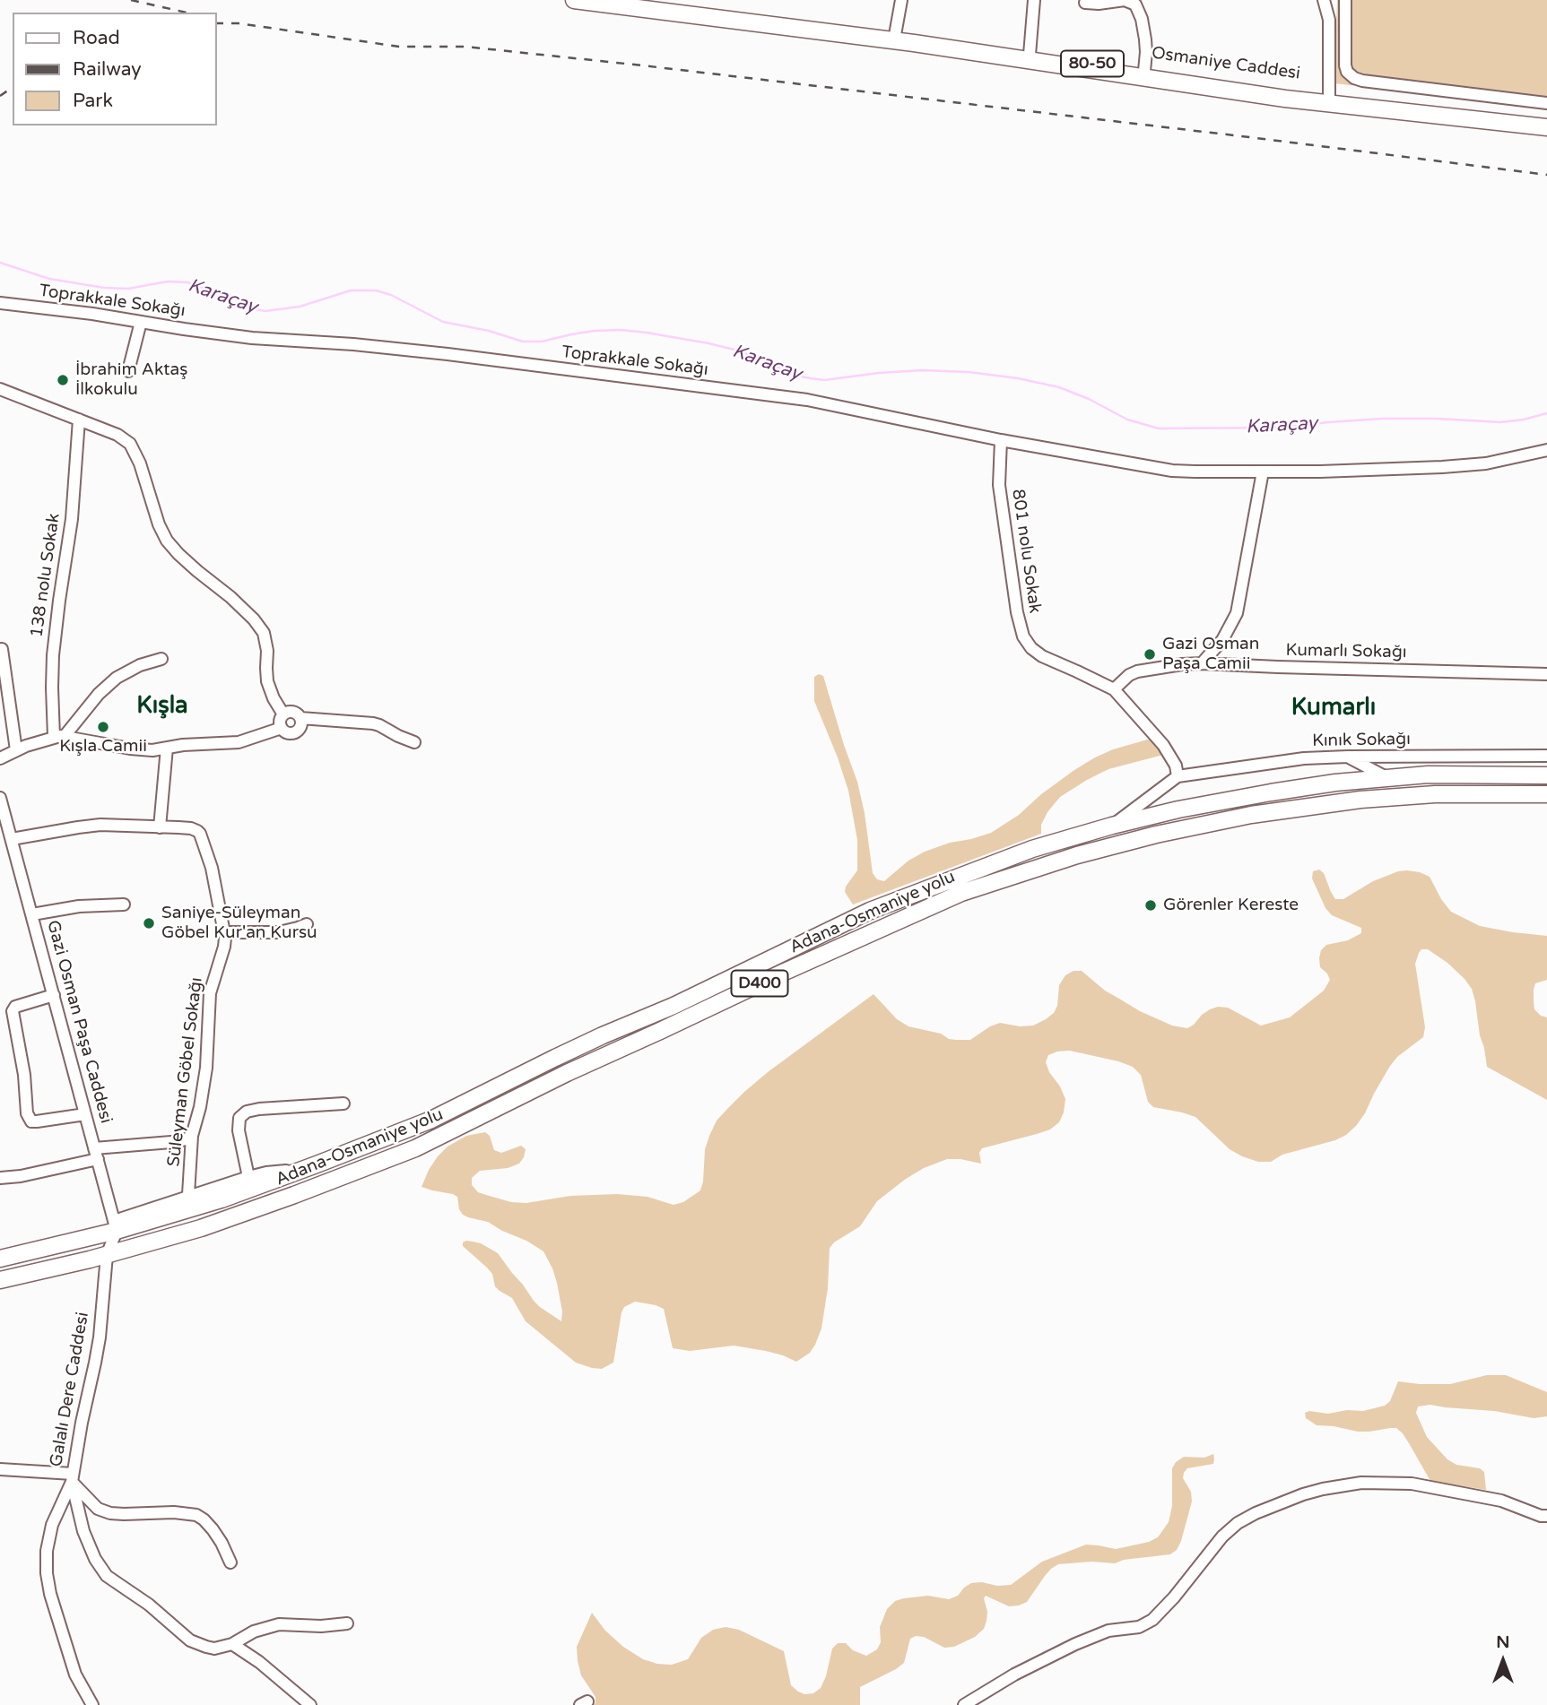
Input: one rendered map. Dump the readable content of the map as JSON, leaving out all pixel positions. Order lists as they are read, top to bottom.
{
  "streets": {
    "highway": [
      "80-50",
      "Osmaniye Caddesi",
      "Adana-Osmaniye yolu",
      "D400"
    ],
    "street": [
      "Toprakkale Sokağı",
      "801 nolu Sokak",
      "138 nolu Sokak",
      "Kumarlı Sokağı",
      "Kınık Sokağı",
      "Gazi Osman Paşa Caddesi",
      "Süleyman Göbel Sokağı",
      "Galalı Dere Caddesi"
    ]
  },
  "crossings": [
    ["Toprakkale Sokağı", "801 nolu Sokak"],
    ["801 nolu Sokak", "Kumarlı Sokağı"],
    ["Kınık Sokağı", "Adana-Osmaniye yolu"],
    ["Adana-Osmaniye yolu", "Gazi Osman Paşa Caddesi"],
    ["Adana-Osmaniye yolu", "Süleyman Göbel Sokağı"],
    ["Adana-Osmaniye yolu", "Galalı Dere Caddesi"],
    ["Gazi Osman Paşa Caddesi", "Süleyman Göbel Sokağı"]
  ],
  "districts": ["Kışla", "Kumarlı"],
  "water": ["Karaçay"],
  "places": [
    "İbrahim Aktaş İlkokulu",
    "Gazi Osman Paşa Camii",
    "Kışla Camii",
    "Görenler Kereste",
    "Saniye-Süleyman Göbel Kur'an Kursu"
  ],
  "legend": ["Road", "Railway", "Park"],
  "north": "top"
}
